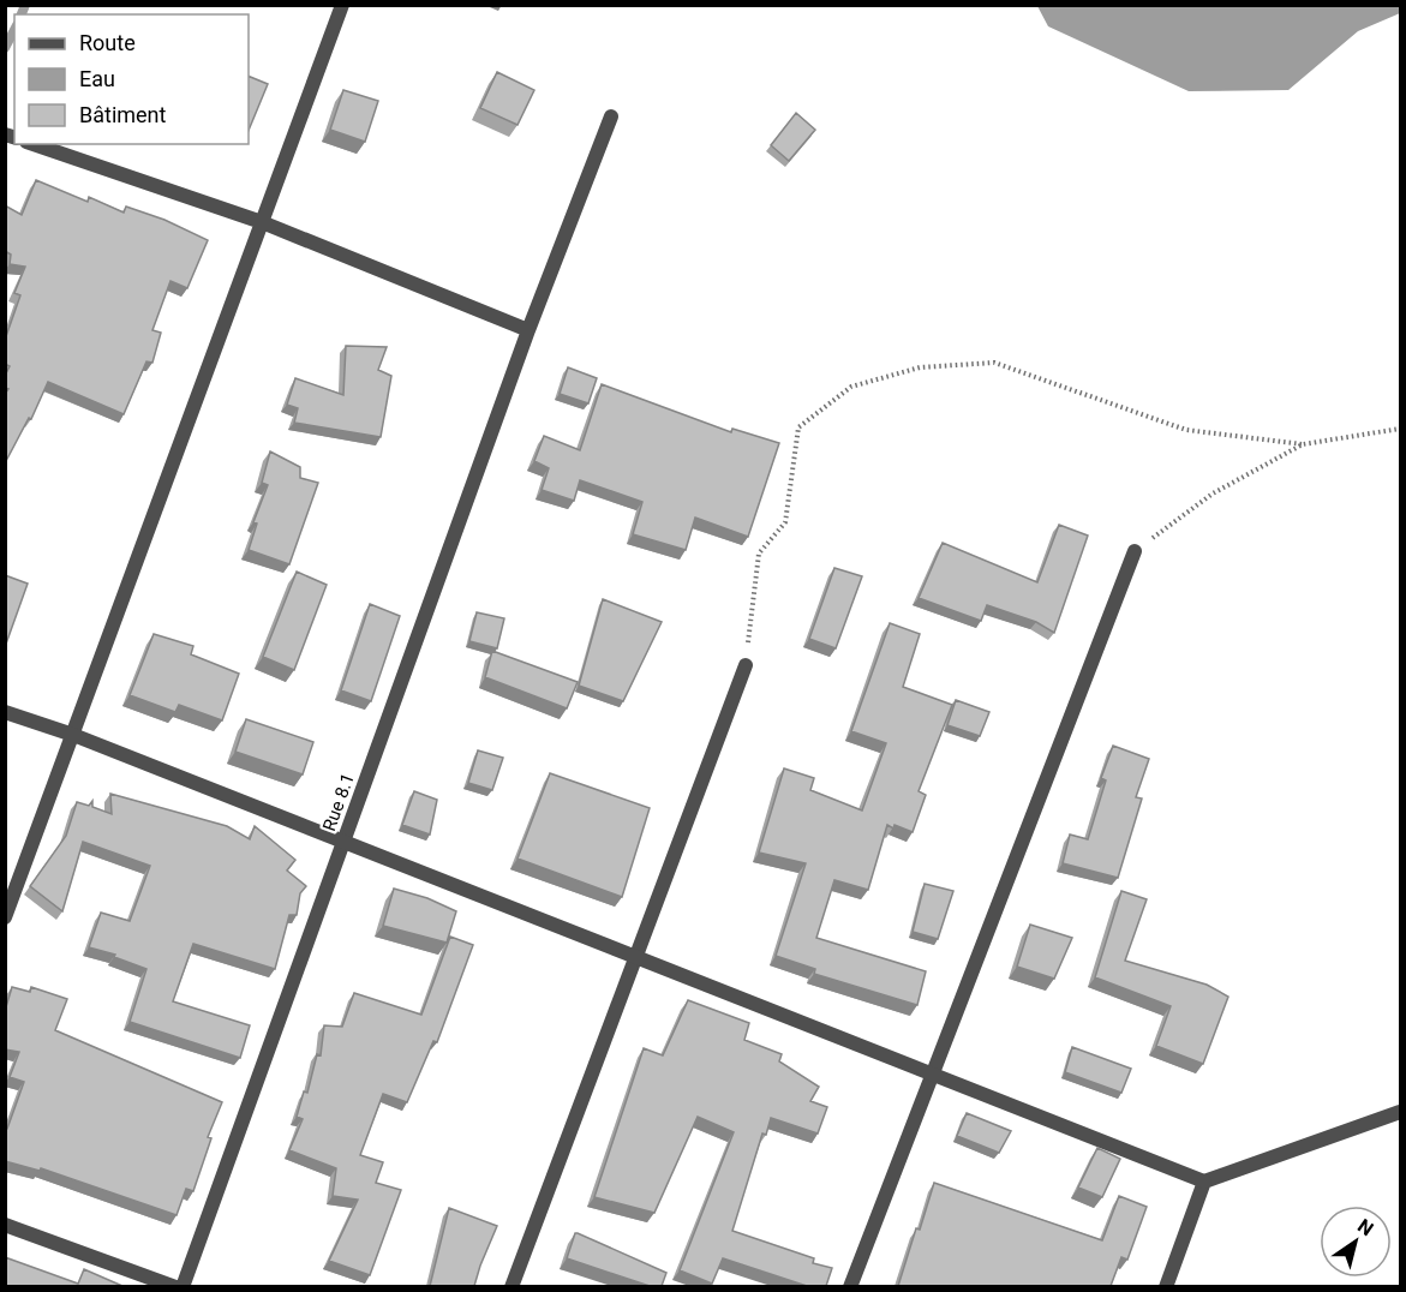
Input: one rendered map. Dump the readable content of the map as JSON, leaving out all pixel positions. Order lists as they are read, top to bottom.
{
  "streets": {
    "street": ["Rue 8.1"]
  },
  "legend": ["Route", "Eau", "Bâtiment"],
  "north": "top right"
}
